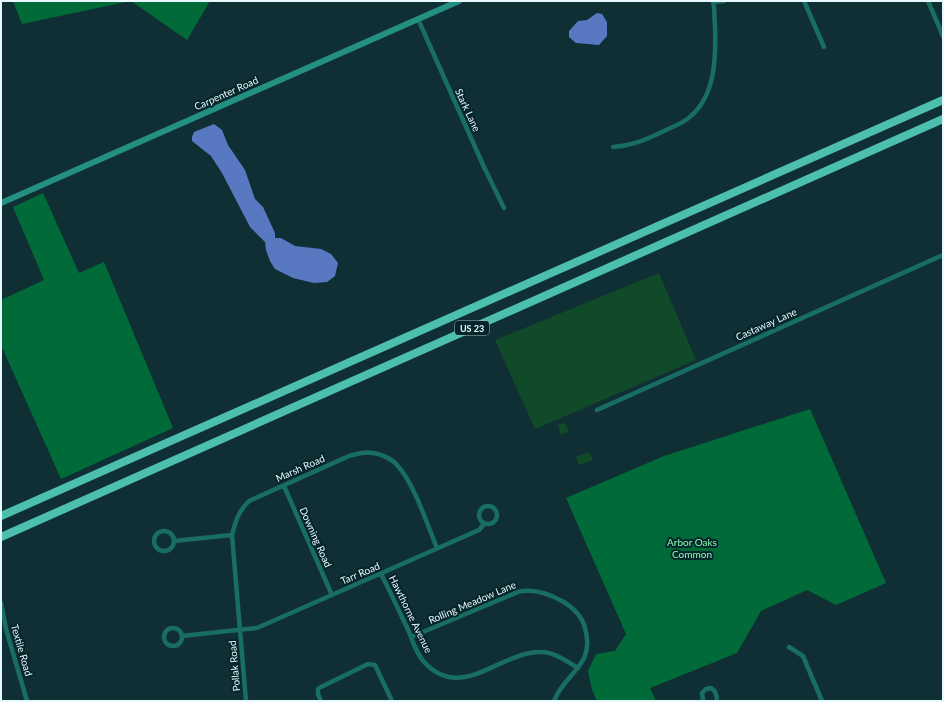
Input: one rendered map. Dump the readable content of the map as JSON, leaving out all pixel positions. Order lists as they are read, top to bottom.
{
  "streets": {
    "highway": ["US 23"],
    "main road": ["Carpenter Road"],
    "street": [
      "Stark Lane",
      "Castaway Lane",
      "Marsh Road",
      "Downing Road",
      "Tarr Road",
      "Rolling Meadow Lane",
      "Hawthorne Avenue",
      "Textile Road",
      "Pollak Road"
    ]
  },
  "crossings": [
    ["Carpenter Road", "Stark Lane"],
    ["Marsh Road", "Downing Road"],
    ["Marsh Road", "Tarr Road"],
    ["Marsh Road", "Pollak Road"],
    ["Downing Road", "Tarr Road"],
    ["Tarr Road", "Hawthorne Avenue"],
    ["Tarr Road", "Pollak Road"],
    ["Rolling Meadow Lane", "Hawthorne Avenue"]
  ],
  "parks": ["Arbor Oaks Common"]
}
